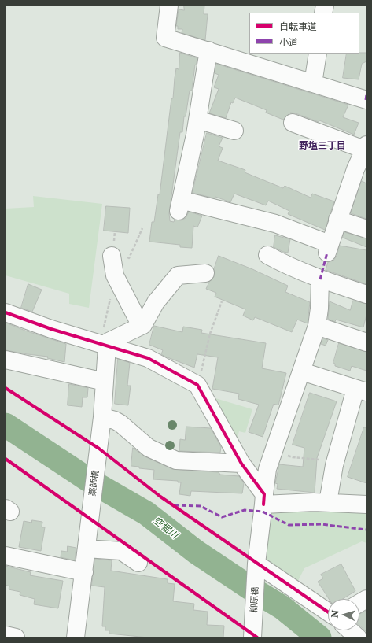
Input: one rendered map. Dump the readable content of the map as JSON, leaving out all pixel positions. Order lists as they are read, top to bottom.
{
  "streets": {
    "street": ["薬師橋", "柳原橋"]
  },
  "districts": ["野塩三丁目"],
  "water": ["空堀川"],
  "legend": ["自転車道", "小道"],
  "north": "left"
}
